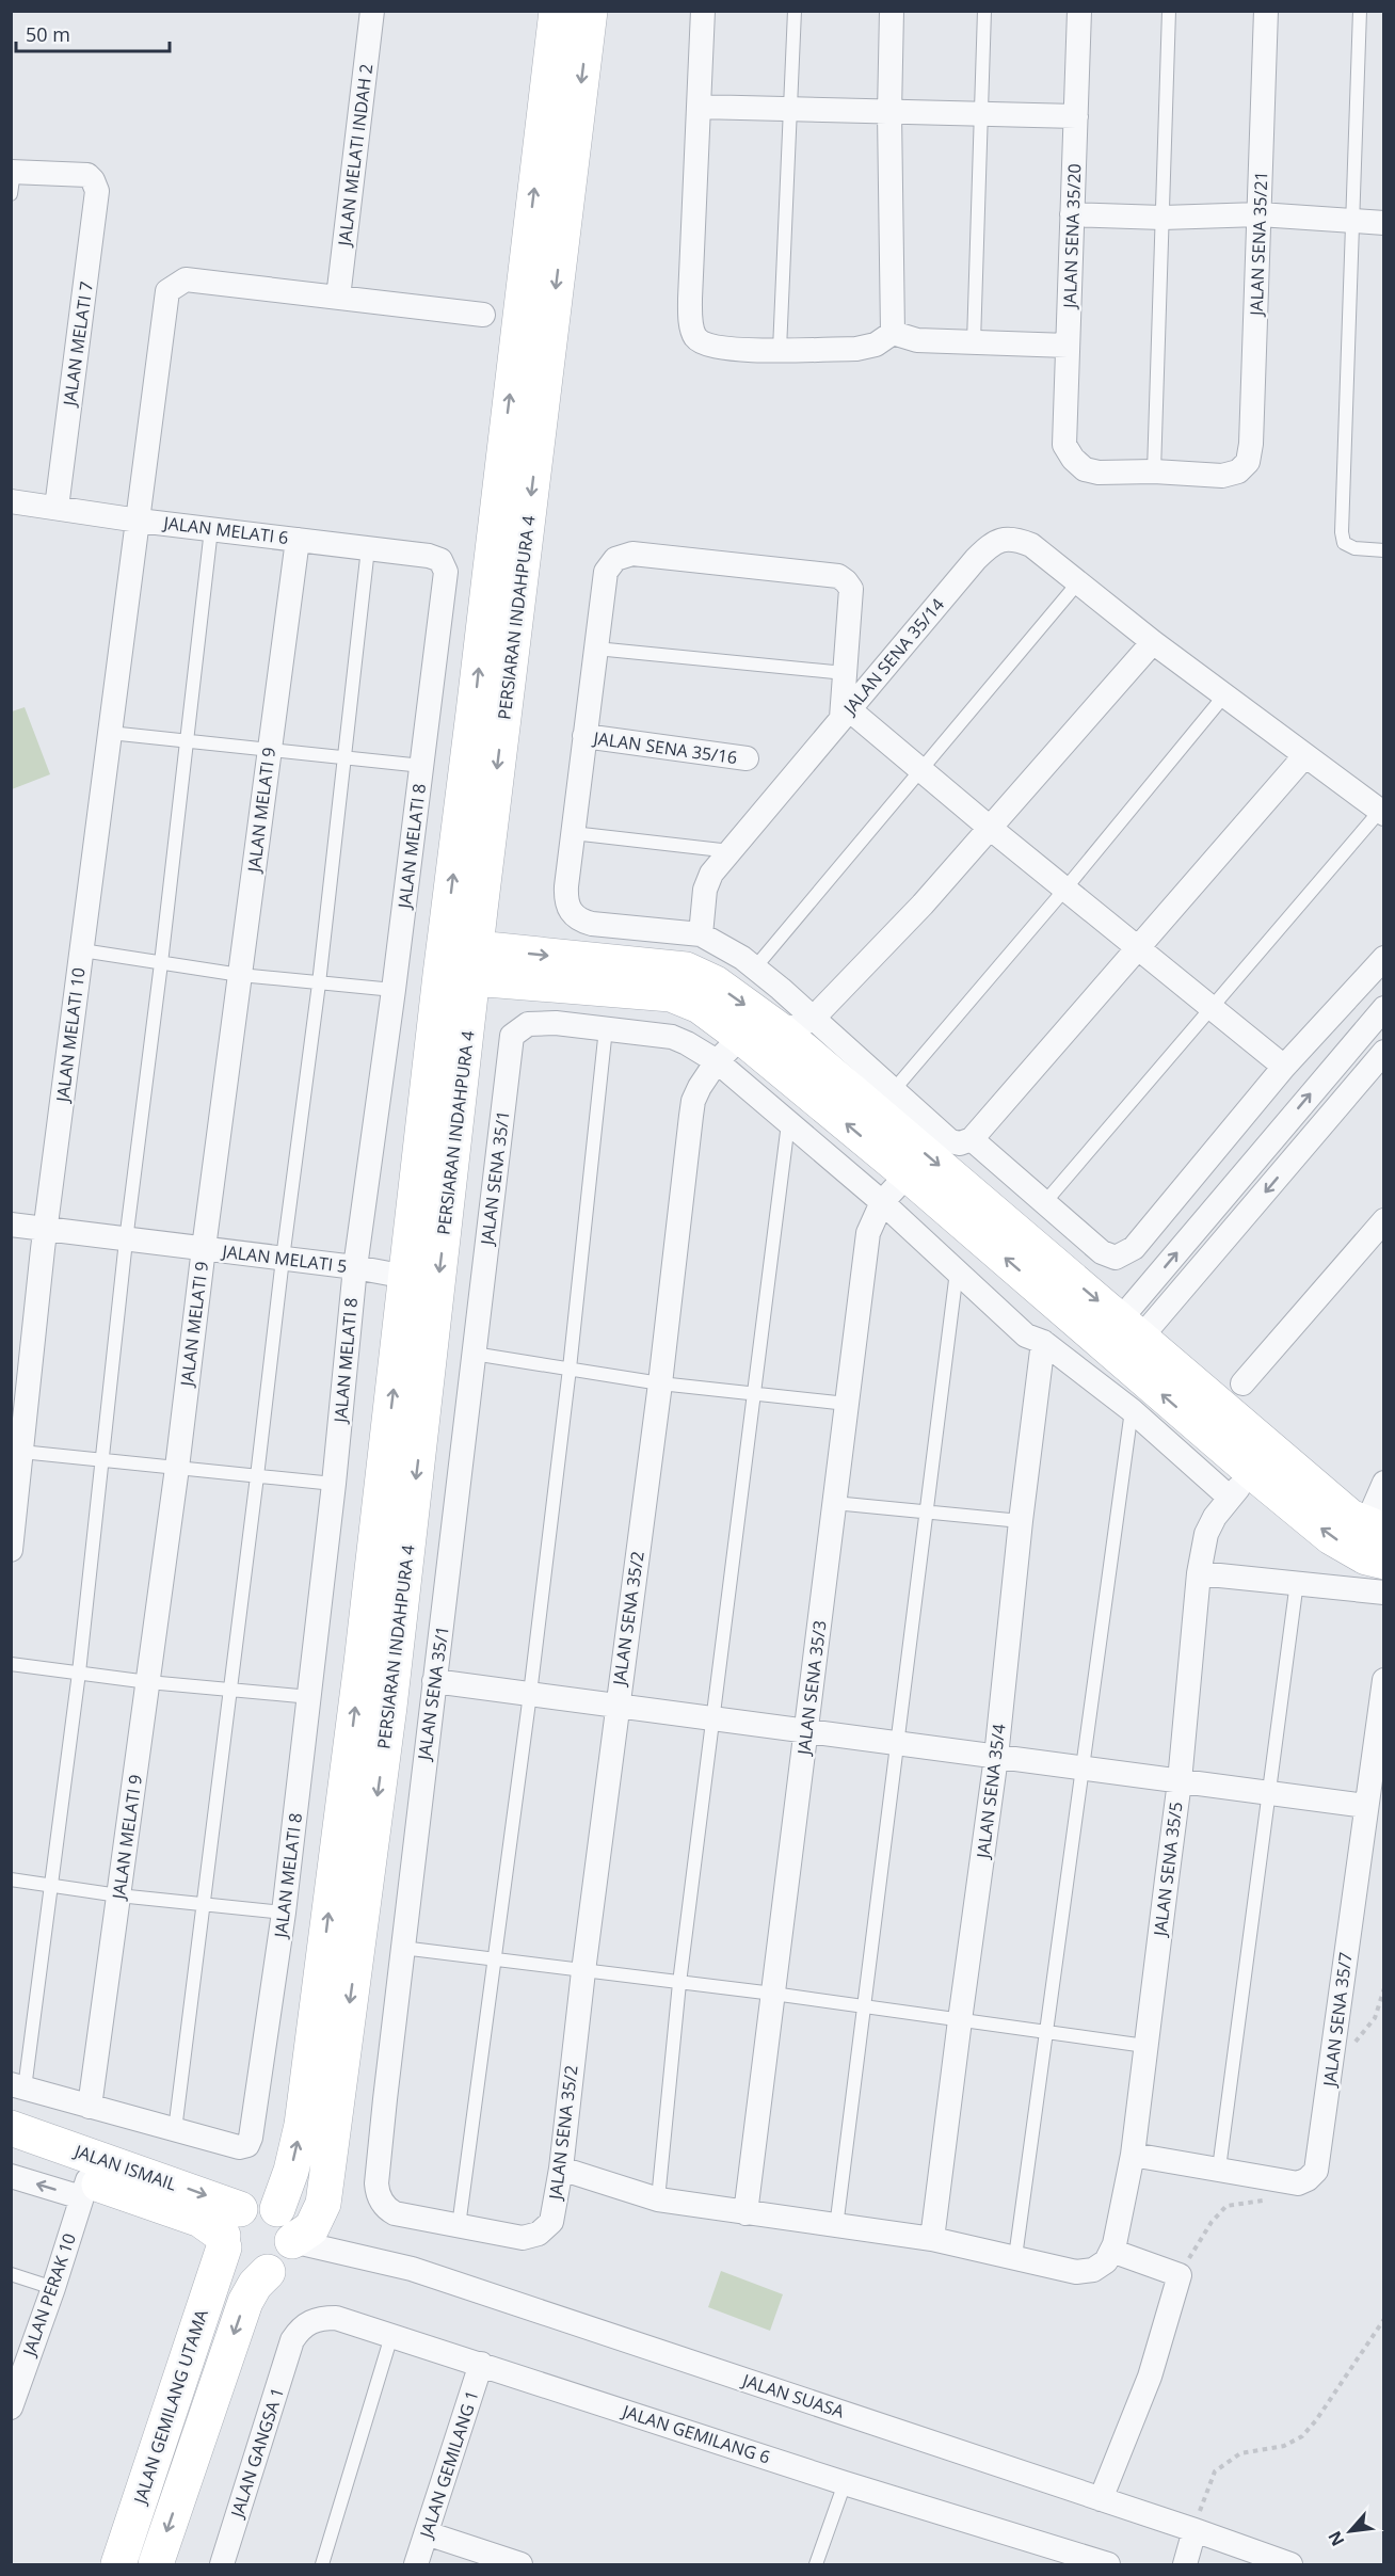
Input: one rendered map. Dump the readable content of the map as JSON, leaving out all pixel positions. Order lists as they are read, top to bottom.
{
  "streets": {
    "street": [
      "JALAN MELATI INDAH 2",
      "JALAN SENA 35/20",
      "JALAN SENA 35/21",
      "JALAN MELATI 7",
      "JALAN MELATI 6",
      "PERSIARAN INDAHPURA 4",
      "JALAN SENA 35/14",
      "JALAN SENA 35/16",
      "JALAN MELATI 9",
      "JALAN MELATI 8",
      "JALAN MELATI 10",
      "JALAN SENA 35/1",
      "JALAN MELATI 5",
      "JALAN SENA 35/2",
      "JALAN SENA 35/3",
      "JALAN SENA 35/4",
      "JALAN SENA 35/5",
      "JALAN SENA 35/7",
      "JALAN ISMAIL",
      "JALAN PERAK 10",
      "JALAN SUASA",
      "JALAN GEMILANG UTAMA",
      "JALAN GEMILANG 6",
      "JALAN GANGSA 1",
      "JALAN GEMILANG 1"
    ]
  },
  "crossings": [
    ["JALAN MELATI INDAH 2", "JALAN MELATI 10"],
    ["JALAN SENA 35/20", "JALAN SENA 35/21"],
    ["JALAN MELATI 7", "JALAN MELATI 6"],
    ["JALAN MELATI 6", "JALAN MELATI 9"],
    ["JALAN MELATI 6", "JALAN MELATI 8"],
    ["JALAN MELATI 6", "JALAN MELATI 10"],
    ["PERSIARAN INDAHPURA 4", "JALAN MELATI 5"],
    ["PERSIARAN INDAHPURA 4", "JALAN ISMAIL"],
    ["PERSIARAN INDAHPURA 4", "JALAN SUASA"],
    ["PERSIARAN INDAHPURA 4", "JALAN GEMILANG UTAMA"],
    ["JALAN MELATI 9", "JALAN MELATI 5"],
    ["JALAN MELATI 8", "JALAN MELATI 5"],
    ["JALAN MELATI 10", "JALAN MELATI 5"],
    ["JALAN SENA 35/1", "JALAN SENA 35/2"],
    ["JALAN SENA 35/5", "JALAN SENA 35/7"],
    ["JALAN ISMAIL", "JALAN PERAK 10"],
    ["JALAN ISMAIL", "JALAN SUASA"],
    ["JALAN ISMAIL", "JALAN GEMILANG UTAMA"],
    ["JALAN SUASA", "JALAN GEMILANG UTAMA"],
    ["JALAN GEMILANG 6", "JALAN GANGSA 1"],
    ["JALAN GEMILANG 6", "JALAN GEMILANG 1"]
  ],
  "scale_bar": "50 m",
  "north": "bottom left"
}
